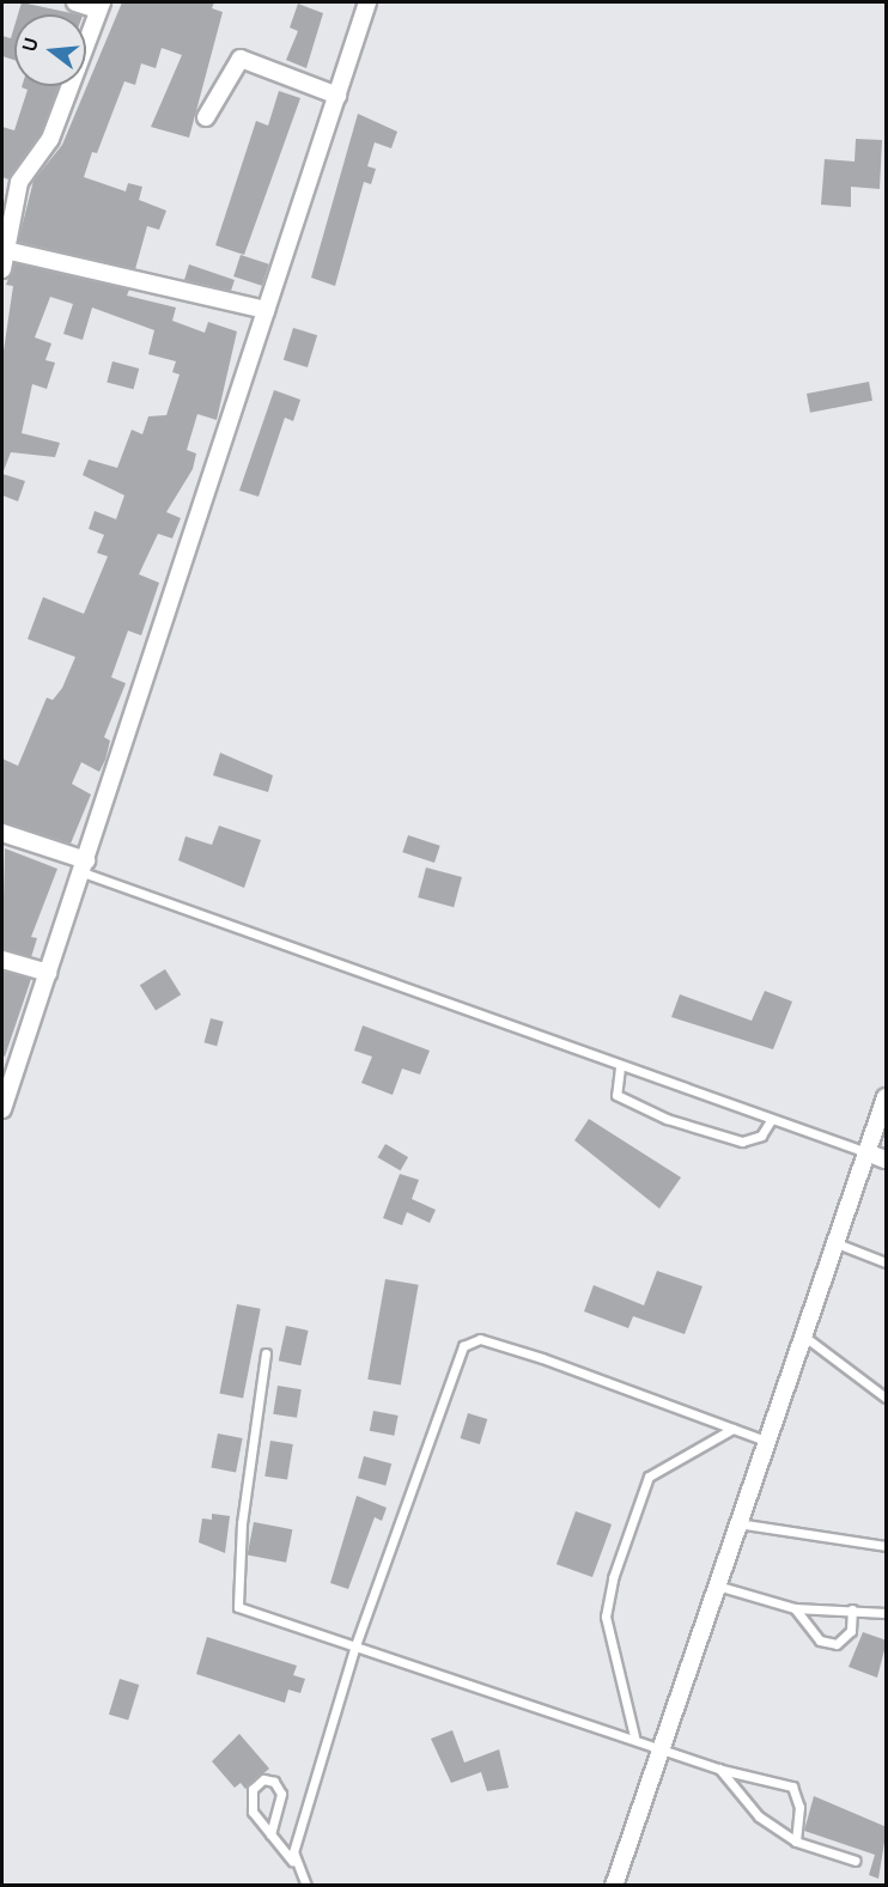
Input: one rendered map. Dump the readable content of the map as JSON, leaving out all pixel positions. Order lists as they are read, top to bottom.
{
  "north": "left"
}
